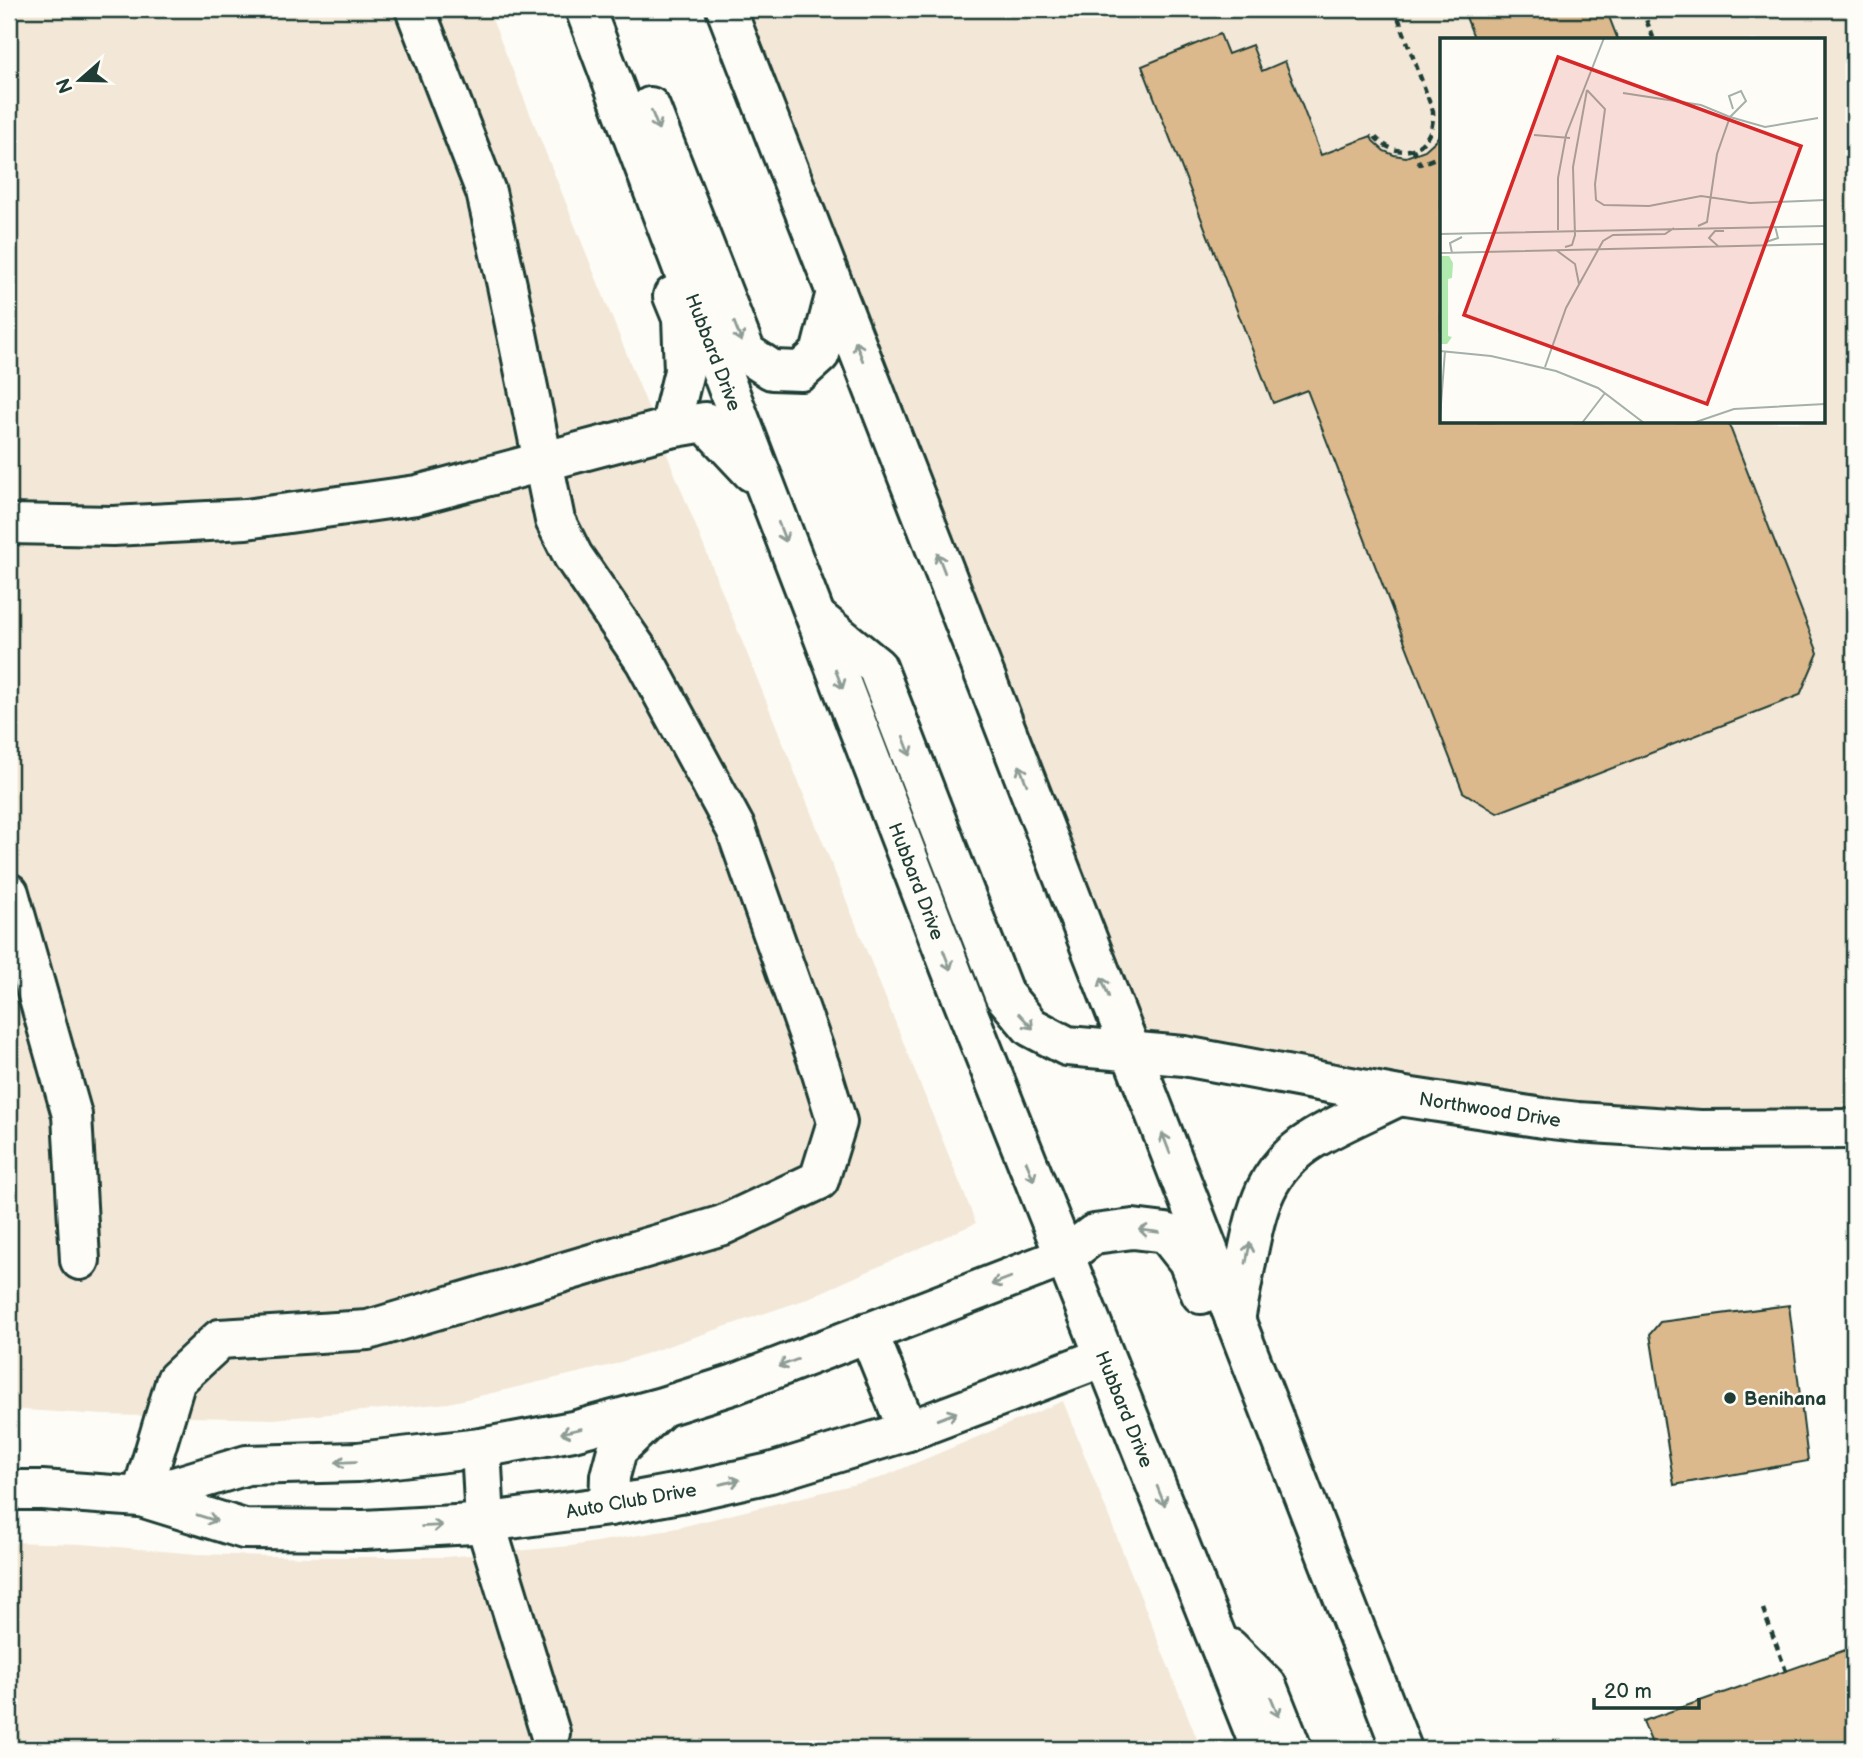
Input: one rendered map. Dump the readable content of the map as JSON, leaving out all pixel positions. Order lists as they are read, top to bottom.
{
  "streets": {
    "street": ["Hubbard Drive", "Northwood Drive", "Auto Club Drive"]
  },
  "crossings": [
    ["Hubbard Drive", "Northwood Drive"],
    ["Hubbard Drive", "Auto Club Drive"]
  ],
  "places": ["Benihana"],
  "scale_bar": "20 m",
  "north": "left"
}
